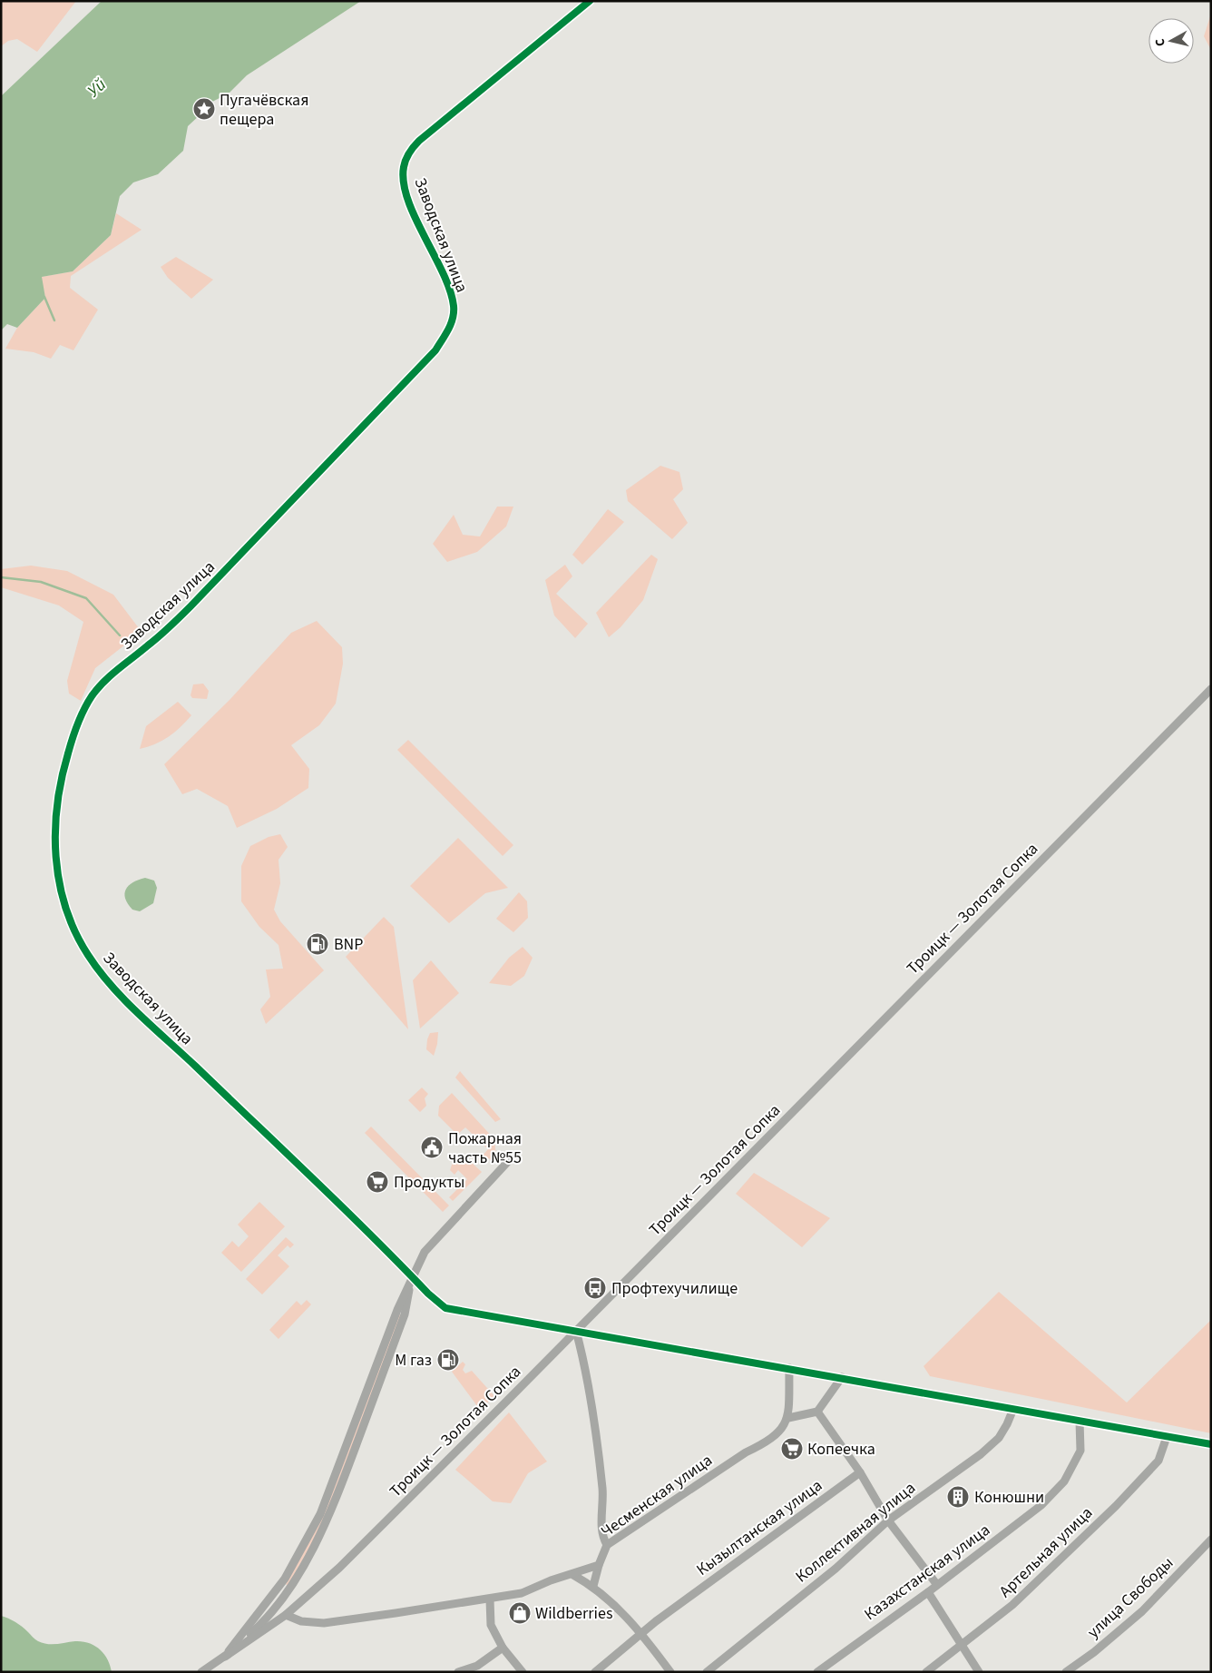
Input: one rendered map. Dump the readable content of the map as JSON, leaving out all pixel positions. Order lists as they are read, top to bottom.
{
  "streets": {
    "street": [
      "Заводская улица",
      "Троицк — Золотая Сопка",
      "Чесменская улица",
      "Кызылтанская улица",
      "Коллективная улица",
      "Артельная улица",
      "Казахстанская улица",
      "улица Свободы"
    ]
  },
  "crossings": [
    ["Заводская улица", "Троицк — Золотая Сопка"],
    ["Заводская улица", "Коллективная улица"],
    ["Заводская улица", "Артельная улица"],
    ["Заводская улица", "Казахстанская улица"]
  ],
  "water": ["Уй"],
  "places": {
    "place": ["Пугачёвская пещера"],
    "fuel station": ["BNP", "М газ"],
    "public building": ["Пожарная часть №55"],
    "supermarket": ["Продукты", "Копеечка"],
    "bus stop": ["Профтехучилище"],
    "building": ["Конюшни"],
    "shop": ["Wildberries"]
  },
  "north": "left"
}
